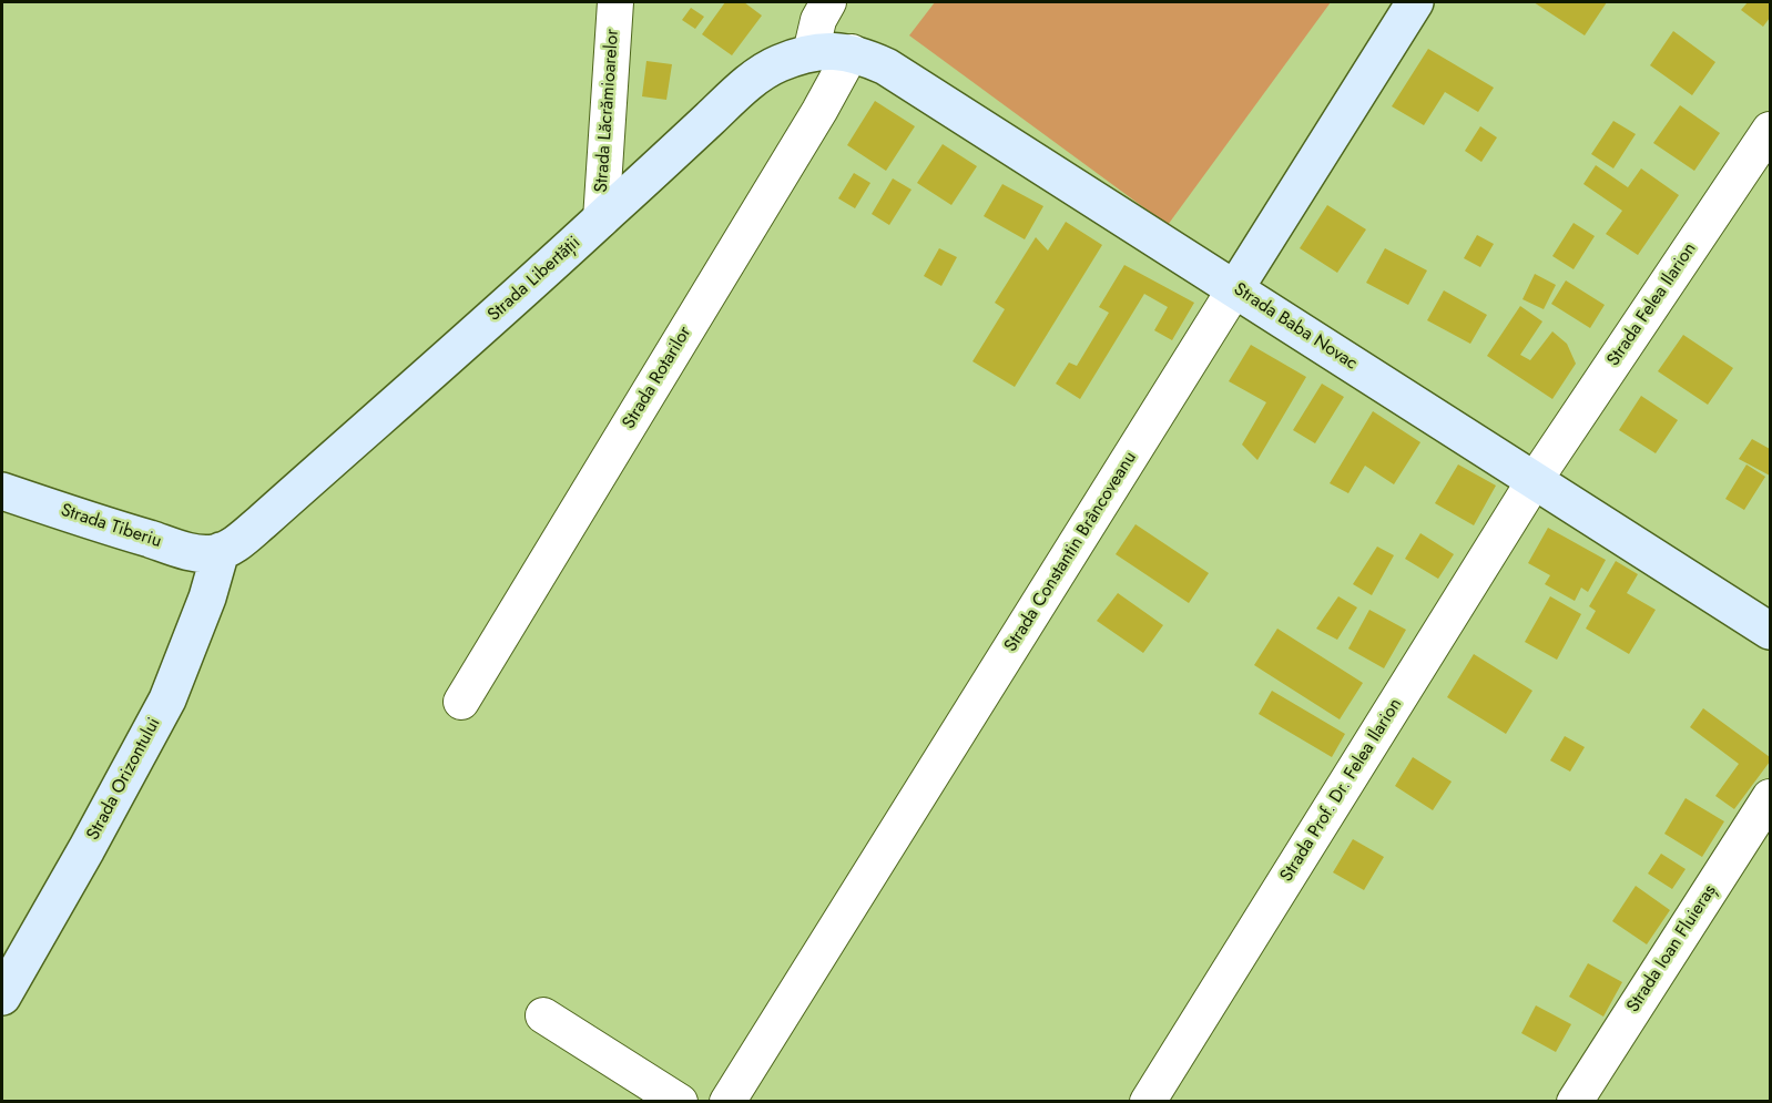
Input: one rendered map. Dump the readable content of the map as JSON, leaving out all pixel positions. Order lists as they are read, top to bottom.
{
  "streets": {
    "street": [
      "Strada Lăcrămioarelor",
      "Strada Libertății",
      "Strada Felea Ilarion",
      "Strada Baba Novac",
      "Strada Rotarilor",
      "Strada Tiberiu",
      "Strada Constantin Brâncoveanu",
      "Strada Orizontului",
      "Strada Prof. Dr. Felea Ilarion",
      "Strada Ioan Fluieraș"
    ]
  },
  "crossings": [
    ["Strada Lăcrămioarelor", "Strada Libertății"],
    ["Strada Libertății", "Strada Baba Novac"],
    ["Strada Libertății", "Strada Tiberiu"],
    ["Strada Libertății", "Strada Orizontului"],
    ["Strada Felea Ilarion", "Strada Baba Novac"],
    ["Strada Felea Ilarion", "Strada Prof. Dr. Felea Ilarion"],
    ["Strada Baba Novac", "Strada Rotarilor"],
    ["Strada Baba Novac", "Strada Constantin Brâncoveanu"],
    ["Strada Baba Novac", "Strada Prof. Dr. Felea Ilarion"],
    ["Strada Tiberiu", "Strada Orizontului"]
  ]
}
